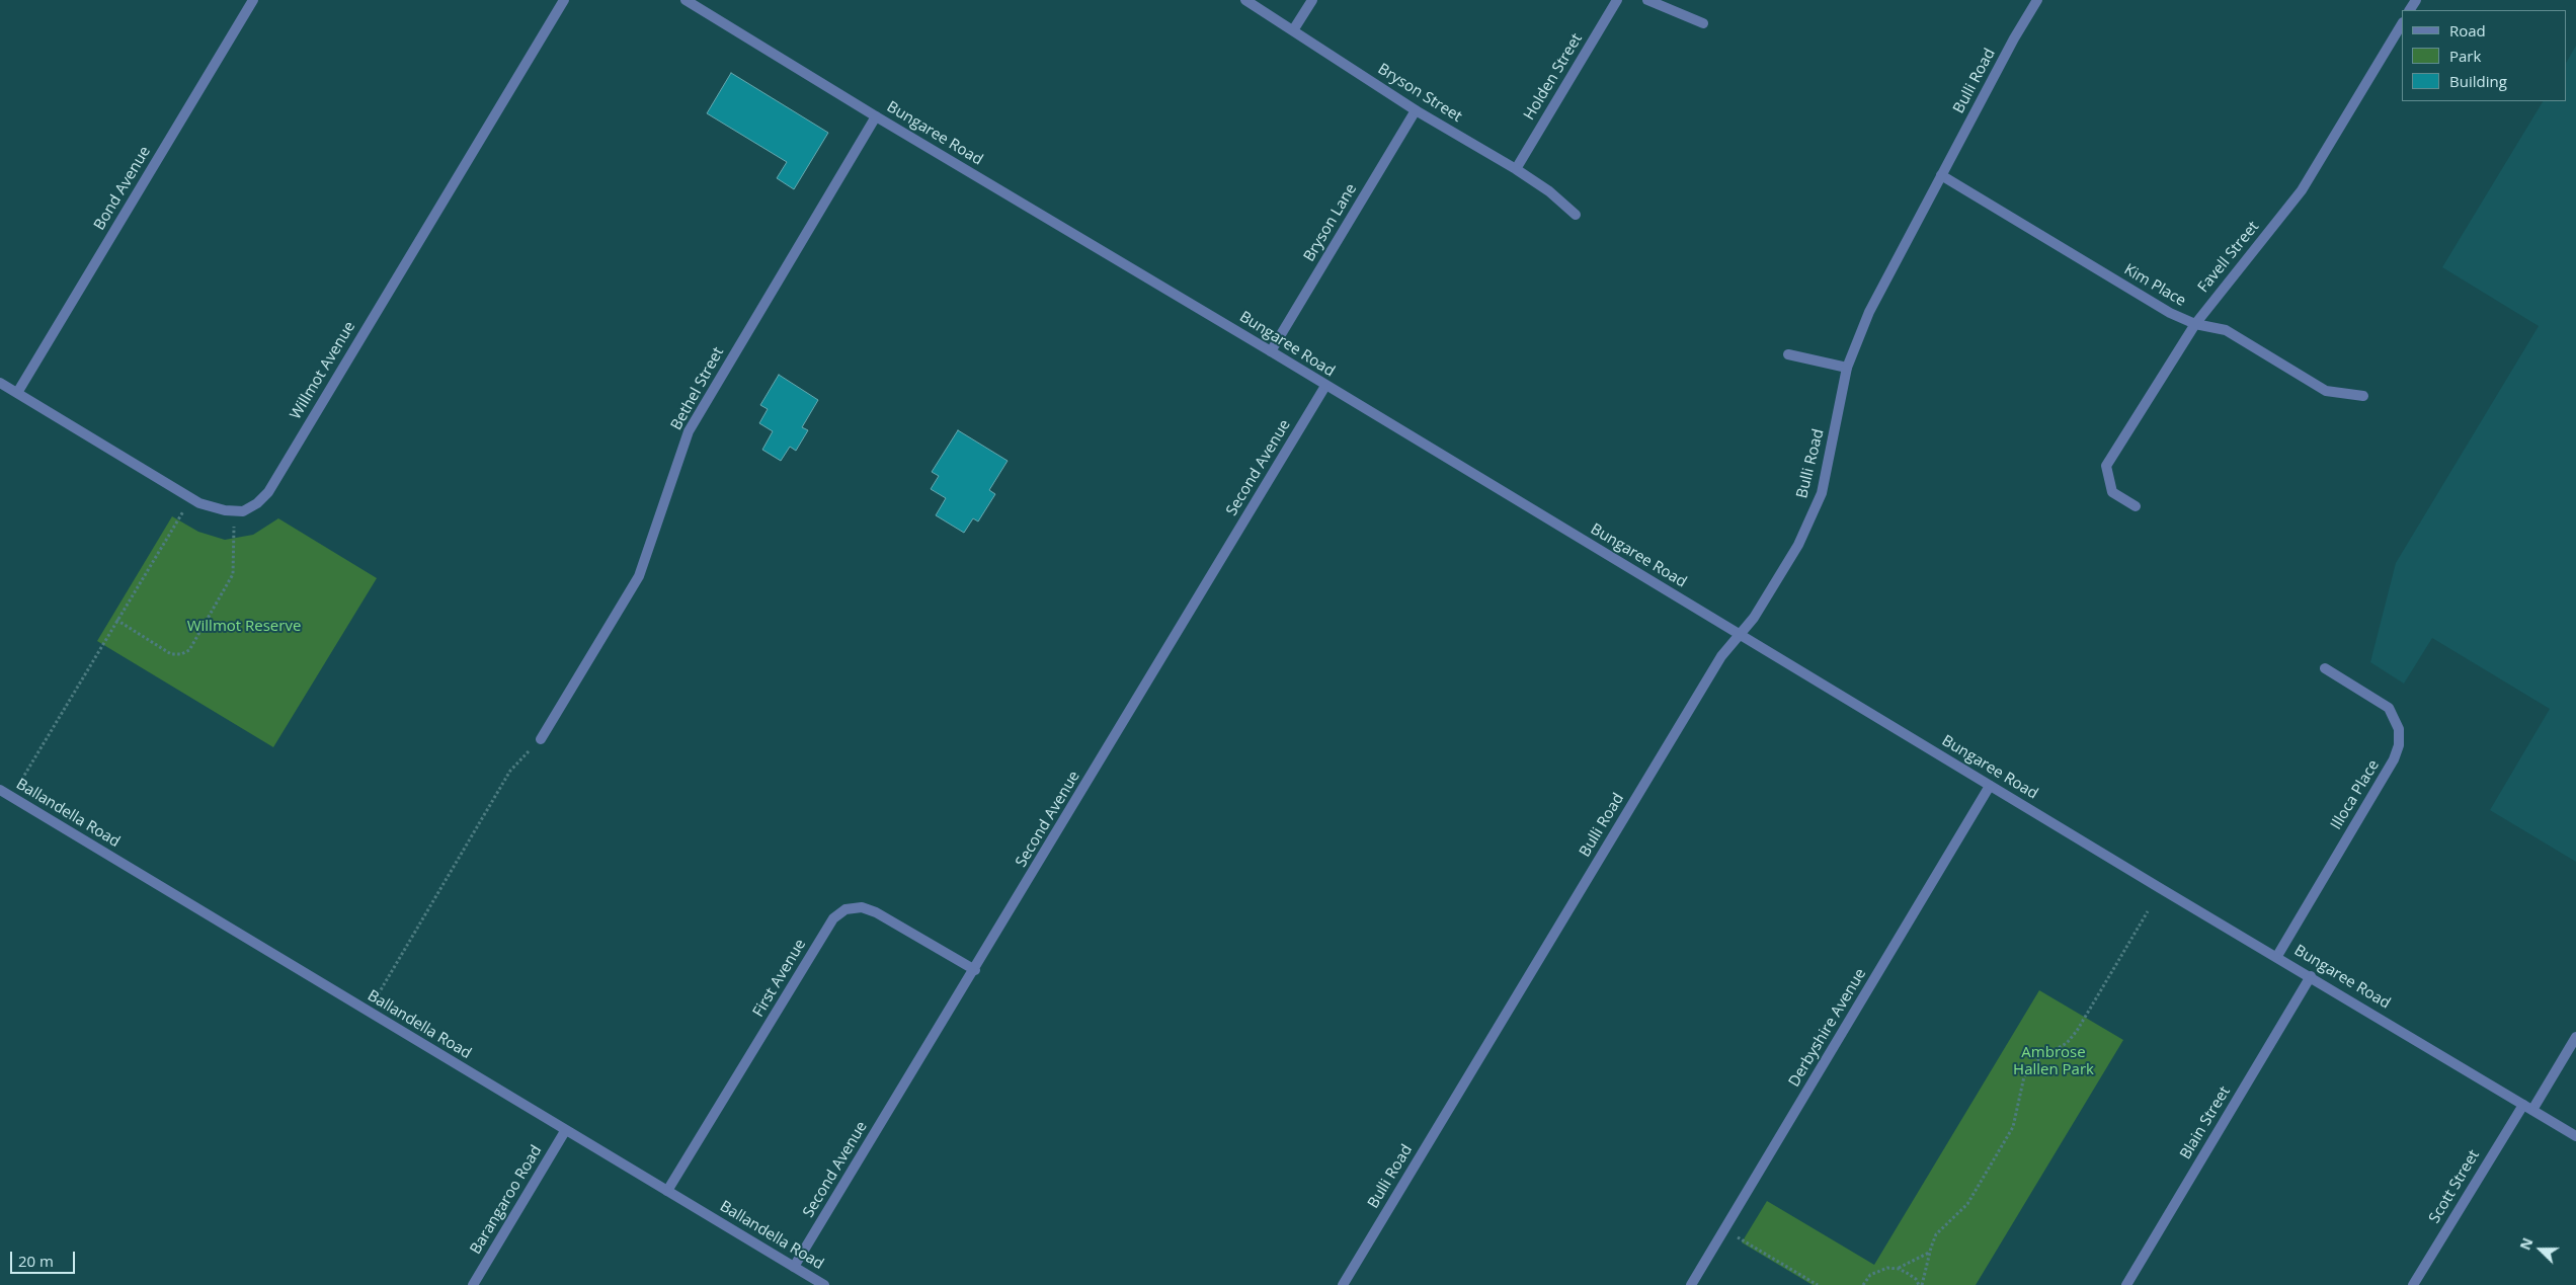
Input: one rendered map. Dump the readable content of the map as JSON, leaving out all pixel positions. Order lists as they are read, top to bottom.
{
  "streets": {
    "street": [
      "Holden Street",
      "Bulli Road",
      "Bryson Street",
      "Bungaree Road",
      "Bond Avenue",
      "Bryson Lane",
      "Favell Street",
      "Kim Place",
      "Willmot Avenue",
      "Bethel Street",
      "Second Avenue",
      "Illoca Place",
      "Ballandella Road",
      "First Avenue",
      "Derbyshire Avenue",
      "Blain Street",
      "Scott Street",
      "Barangaroo Road"
    ]
  },
  "crossings": [
    ["Holden Street", "Bryson Street"],
    ["Bulli Road", "Bungaree Road"],
    ["Bulli Road", "Kim Place"],
    ["Bryson Street", "Bryson Lane"],
    ["Bungaree Road", "Bryson Lane"],
    ["Bungaree Road", "Bethel Street"],
    ["Bungaree Road", "Second Avenue"],
    ["Bungaree Road", "Illoca Place"],
    ["Bungaree Road", "Derbyshire Avenue"],
    ["Bungaree Road", "Blain Street"],
    ["Bungaree Road", "Scott Street"],
    ["Bond Avenue", "Willmot Avenue"],
    ["Favell Street", "Kim Place"],
    ["Second Avenue", "Ballandella Road"],
    ["Second Avenue", "First Avenue"],
    ["Ballandella Road", "First Avenue"],
    ["Ballandella Road", "Barangaroo Road"]
  ],
  "parks": ["Willmot Reserve", "Ambrose Hallen Park"],
  "legend": ["Road", "Park", "Building"],
  "scale_bar": "20 m",
  "north": "left"
}
